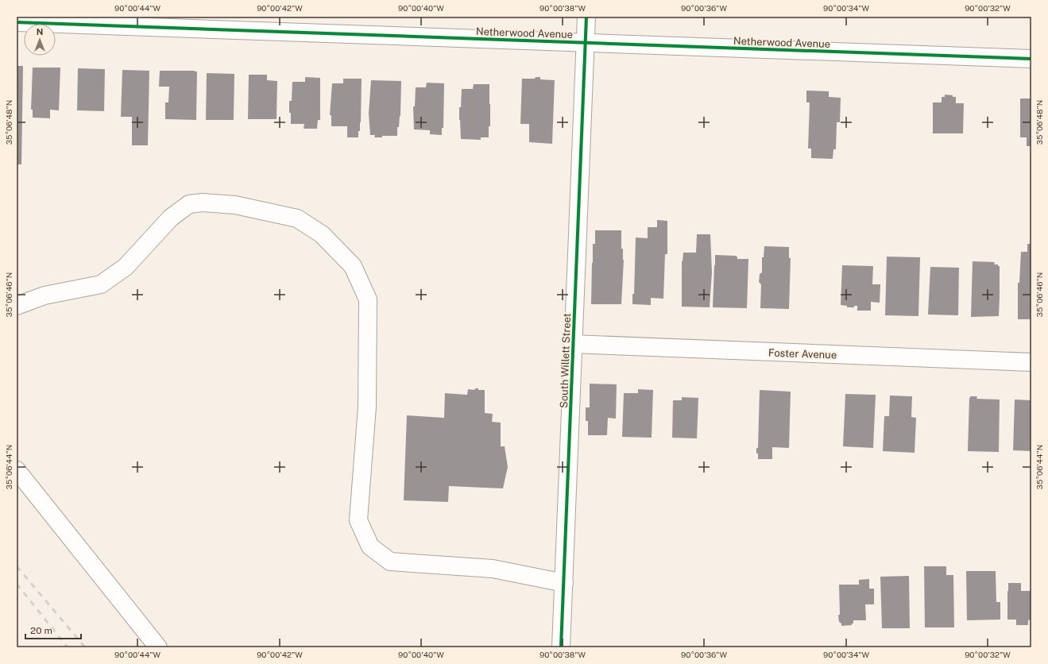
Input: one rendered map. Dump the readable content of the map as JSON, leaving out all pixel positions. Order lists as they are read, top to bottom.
{
  "streets": {
    "street": ["Netherwood Avenue", "Foster Avenue", "South Willett Street"]
  },
  "crossings": [
    ["Netherwood Avenue", "South Willett Street"],
    ["Foster Avenue", "South Willett Street"]
  ],
  "scale_bar": "20 m",
  "north": "top",
  "coordinates": [
    "90°00'44\"W",
    "90°00'42\"W",
    "90°00'40\"W",
    "90°00'38\"W",
    "90°00'36\"W",
    "90°00'34\"W",
    "90°00'32\"W",
    "35°06'48\"N",
    "35°06'46\"N",
    "35°06'44\"N"
  ]
}
